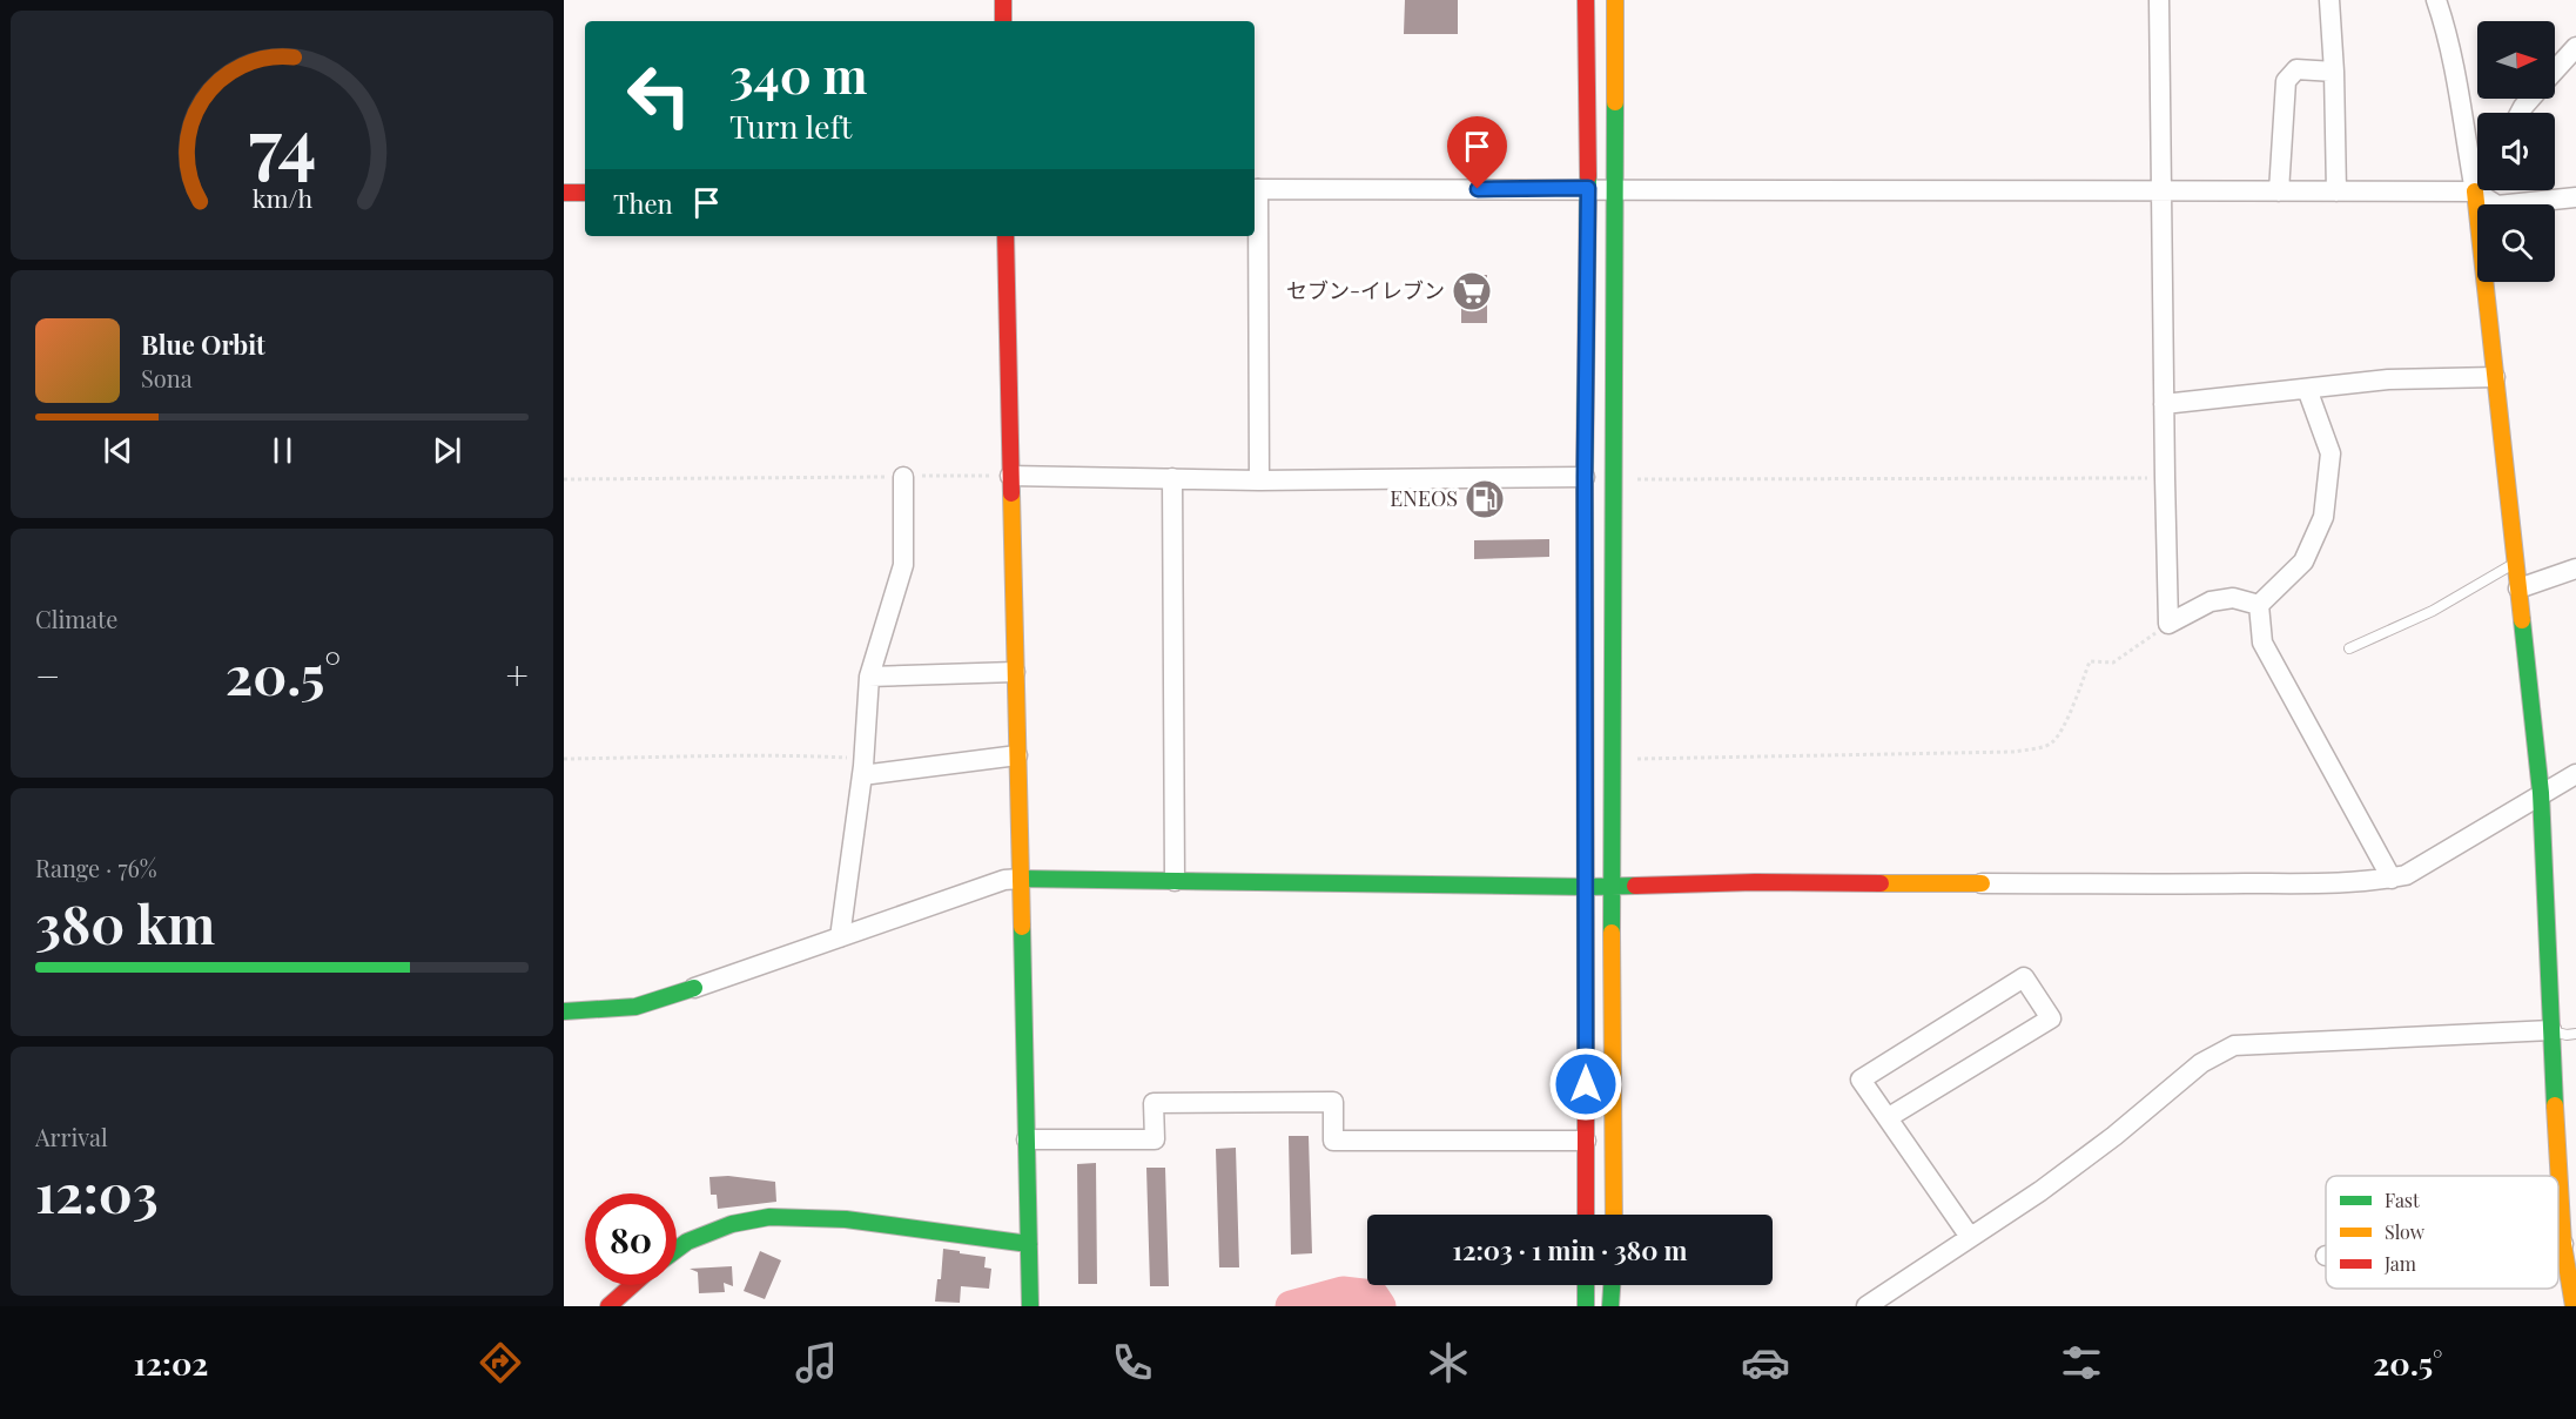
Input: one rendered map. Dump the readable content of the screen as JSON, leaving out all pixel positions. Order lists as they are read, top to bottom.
{
  "places": {
    "supermarket": ["セブン-イレブン"],
    "fuel station": ["ENEOS"]
  },
  "legend": ["Fast", "Slow", "Jam"],
  "north": "right",
  "page": {
    "turn": ["340 m", "Turn left"],
    "then": "Then",
    "song": ["Blue Orbit", "Sona"],
    "tile": [
      "Climate",
      ["Range · 76%", "380 km"],
      ["Arrival", "12:03"]
    ],
    "heat": ["−", "20.5°", "+"],
    "limit": "80",
    "trip": "12:03 · 1 min · 380 m",
    "tabs": ["12:02", "20.5°"],
    "gauge": ["74", "km/h"]
  }
}
